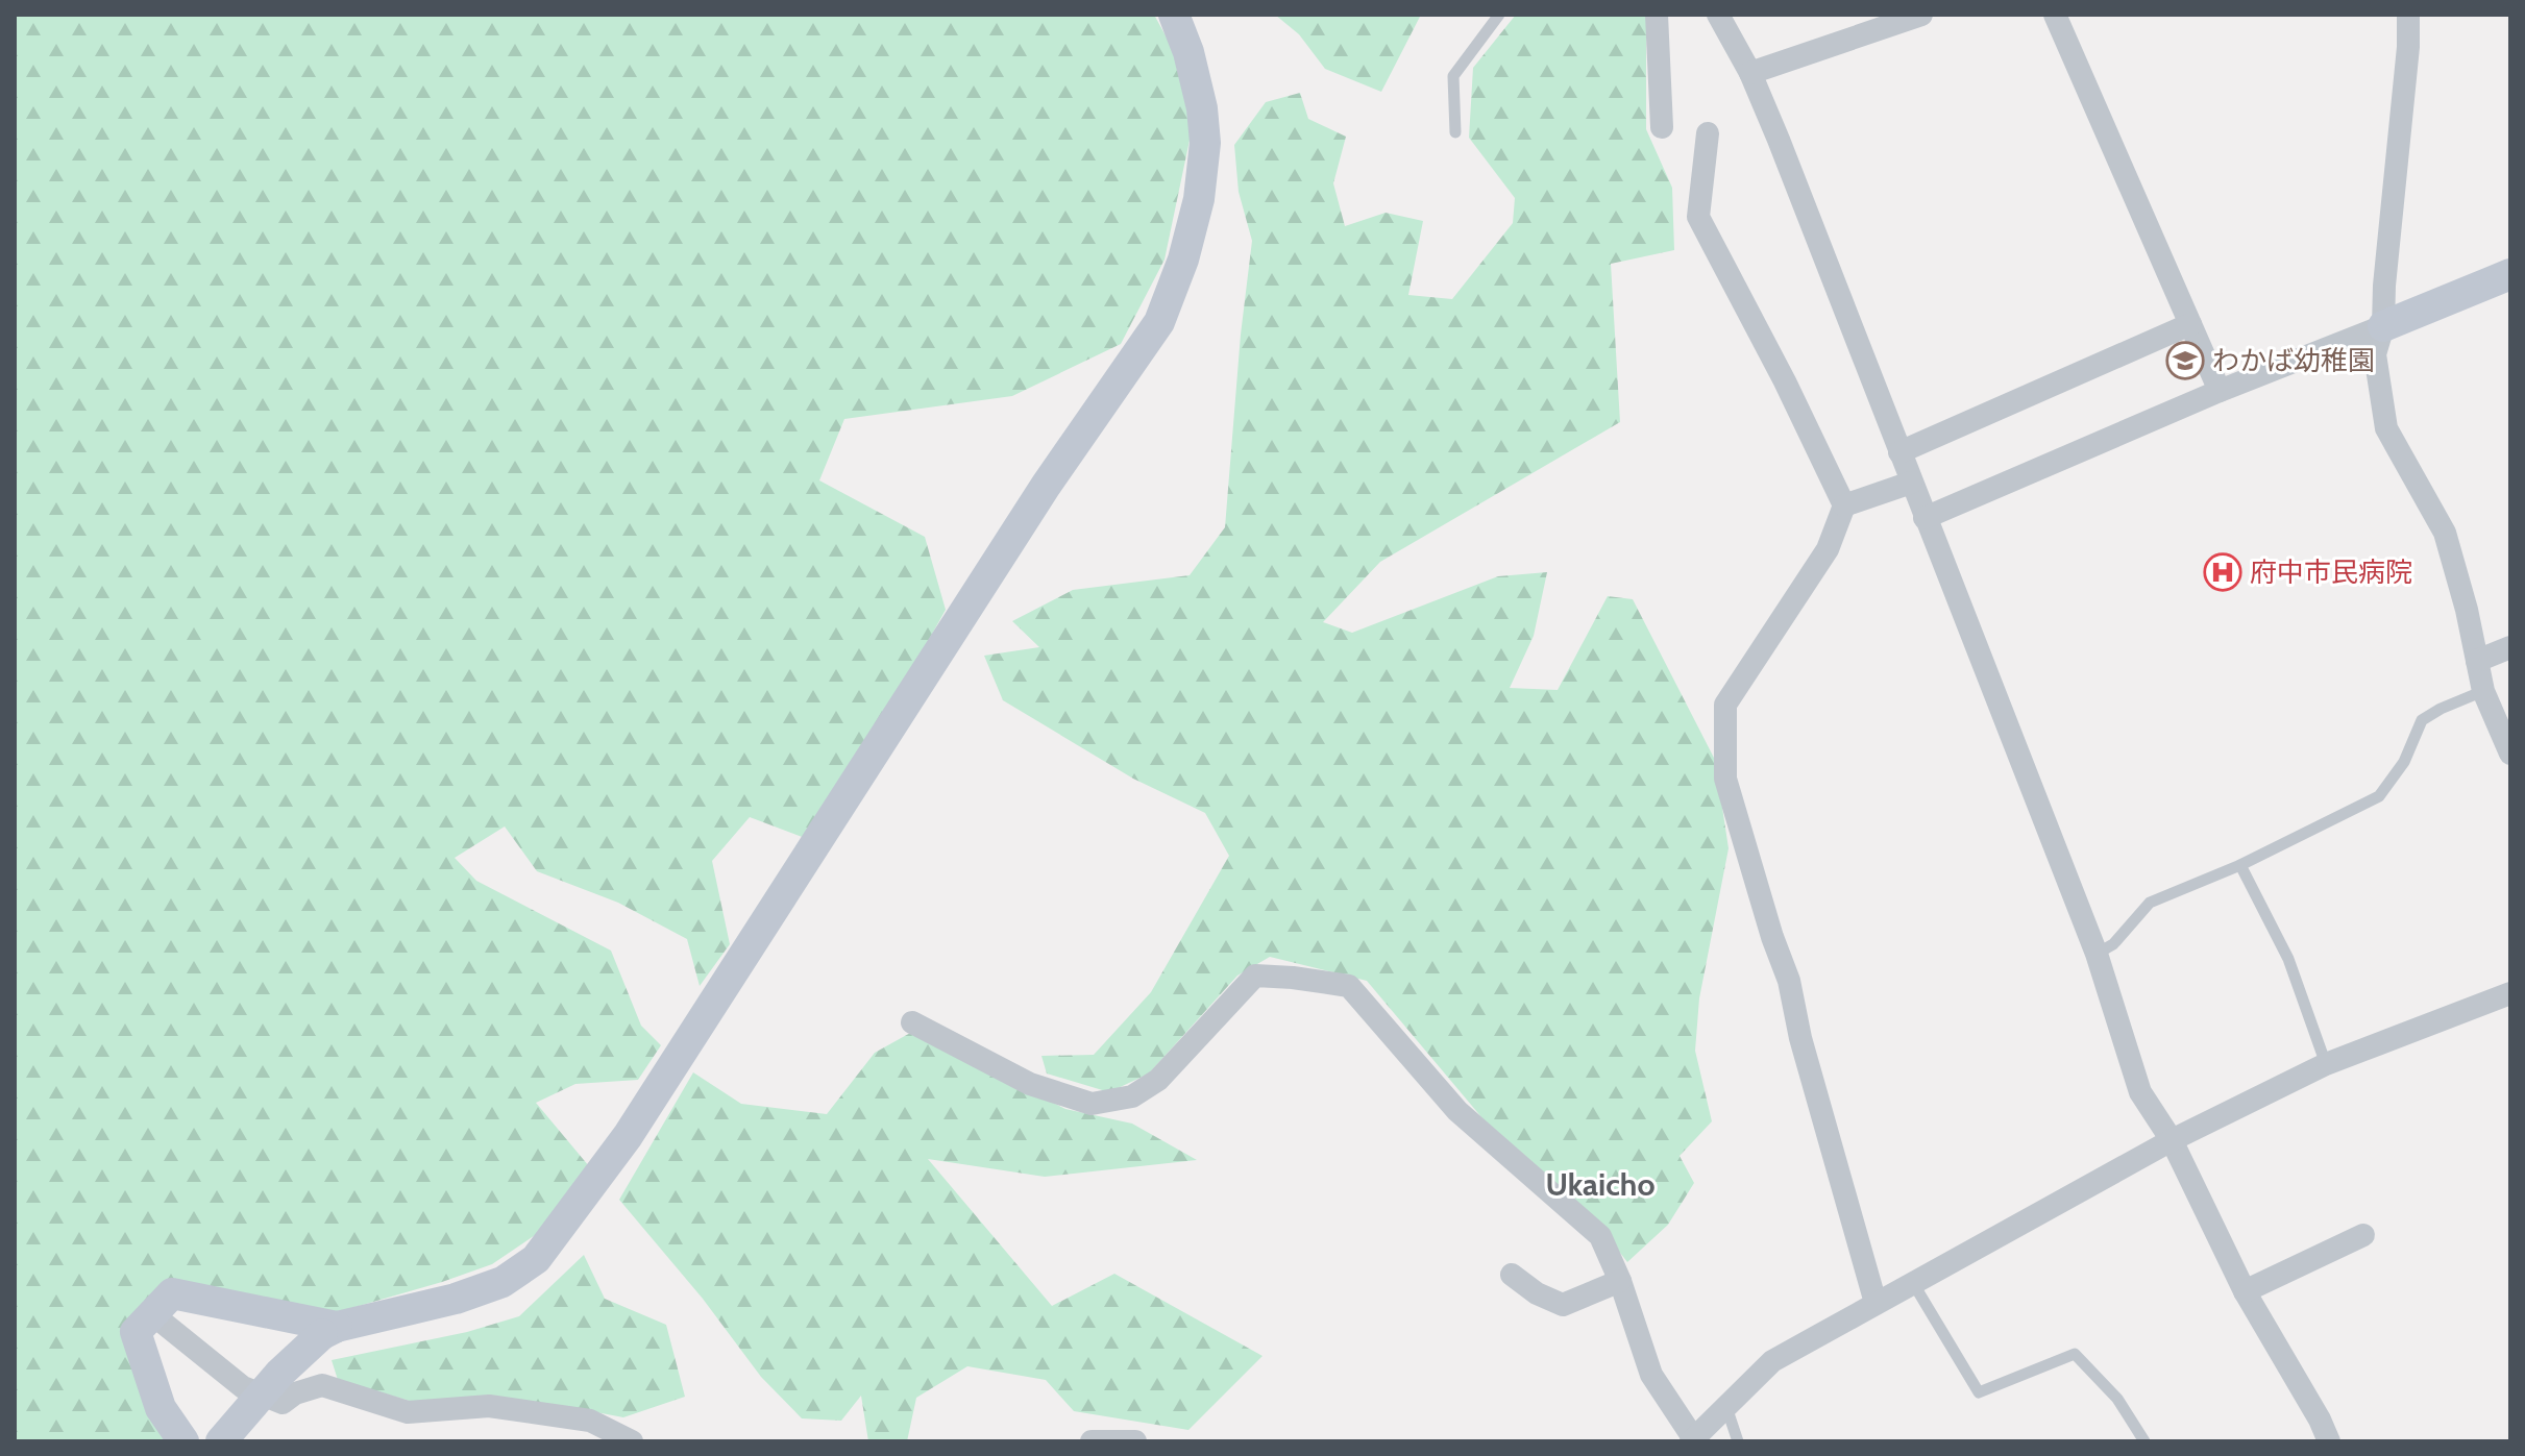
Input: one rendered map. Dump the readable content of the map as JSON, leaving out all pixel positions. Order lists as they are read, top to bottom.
{
  "districts": ["Ukaicho"],
  "places": {
    "school or university": ["わかば幼稚園"],
    "hospital": ["府中市民病院"]
  }
}
